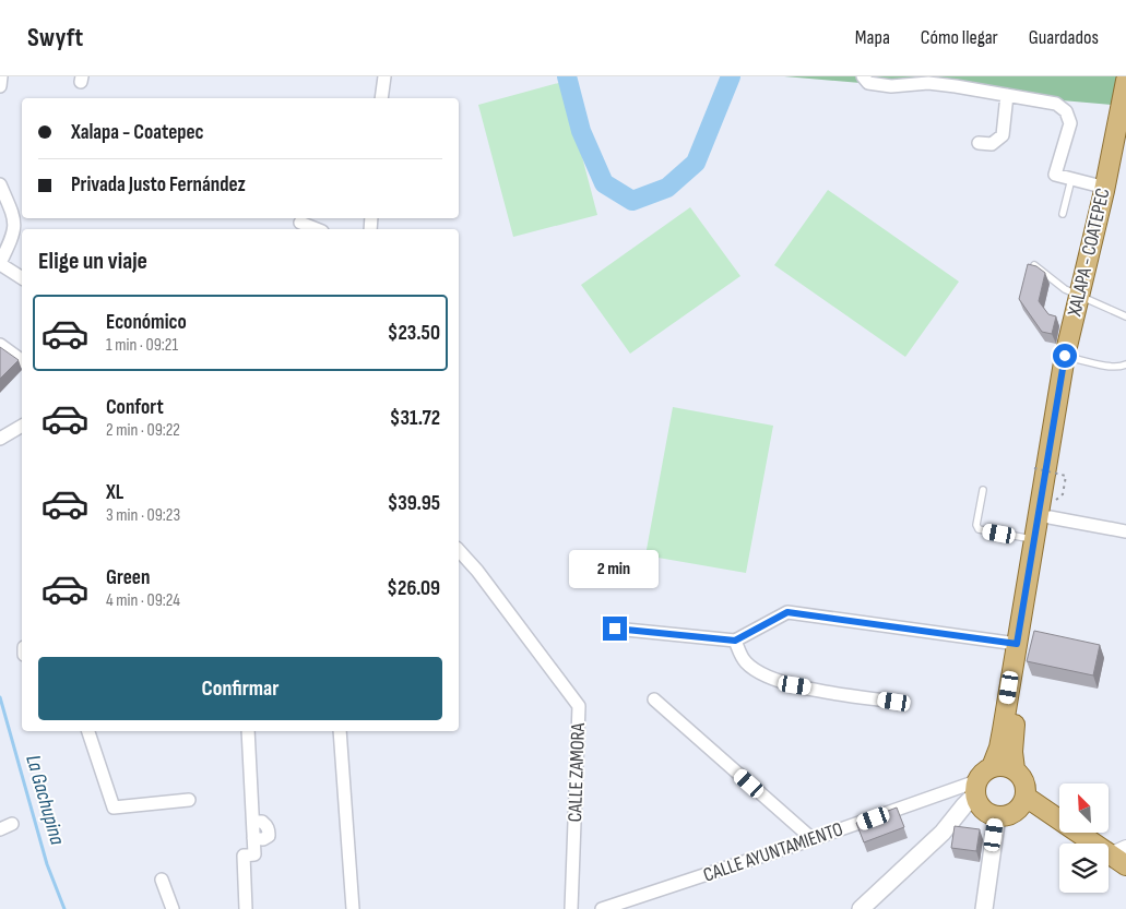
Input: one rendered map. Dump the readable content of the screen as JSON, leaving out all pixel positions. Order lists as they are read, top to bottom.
{
  "streets": {
    "main road": ["XALAPA - COATEPEC"],
    "street": ["CALLE ZAMORA", "CALLE AYUNTAMIENTO"]
  },
  "crossings": [
    ["XALAPA - COATEPEC", "CALLE AYUNTAMIENTO"]
  ],
  "water": ["La Gachupina"],
  "north": "top left",
  "page": {
    "header": "Swyft",
    "nav": ["Mapa", "Cómo llegar", "Guardados"],
    "banner": ["Xalapa - Coatepec", "Privada Justo Fernández"],
    "heading": "Elige un viaje",
    "list": [
      {
        "name": "Económico",
        "note": "1 min · 09:21",
        "value": "$23.50"
      },
      {
        "name": "Confort",
        "note": "2 min · 09:22",
        "value": "$31.72"
      },
      {
        "name": "XL",
        "note": "3 min · 09:23",
        "value": "$39.95"
      },
      {
        "name": "Green",
        "note": "4 min · 09:24",
        "value": "$26.09"
      }
    ],
    "bubble": "2 min",
    "buttons": "Confirmar"
  }
}
